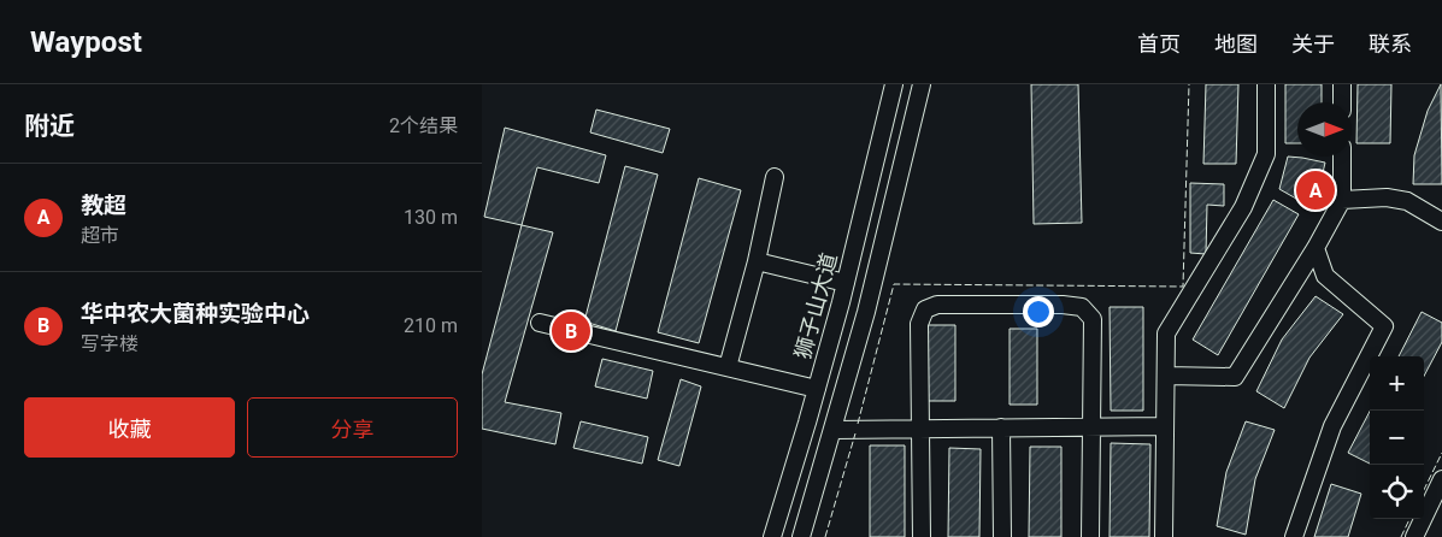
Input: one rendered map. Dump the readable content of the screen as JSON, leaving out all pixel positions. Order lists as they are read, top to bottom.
{
  "streets": {
    "street": ["狮子山大道"]
  },
  "north": "right",
  "page": {
    "header": "Waypost",
    "nav": [
      "首页",
      "地图",
      "关于",
      "联系"
    ],
    "heading": ["附近", "2个结果"],
    "list": [
      {
        "mark": "A",
        "name": "教超",
        "note": "超市",
        "value": "130 m"
      },
      {
        "mark": "B",
        "name": "华中农大菌种实验中心",
        "note": "写字楼",
        "value": "210 m"
      }
    ],
    "pins": ["A", "B"],
    "map_buttons": ["+", "−"],
    "buttons": ["收藏", "分享"]
  }
}
